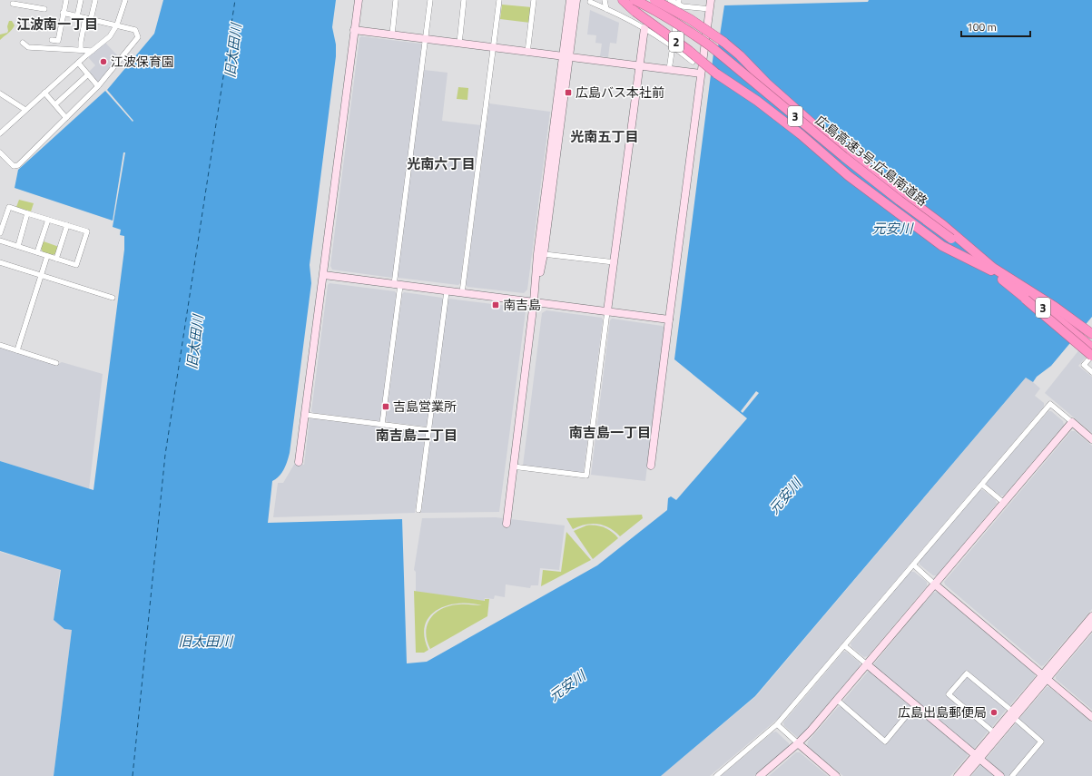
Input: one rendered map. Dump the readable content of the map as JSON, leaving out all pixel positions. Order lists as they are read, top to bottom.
{
  "streets": {
    "highway": ["2", "3", "広島高速3号;広島南道路"]
  },
  "crossings": [
    ["2", "広島高速3号;広島南道路"]
  ],
  "districts": [
    "江波南一丁目",
    "光南五丁目",
    "光南六丁目",
    "南吉島一丁目",
    "南吉島二丁目"
  ],
  "water": ["旧太田川", "元安川"],
  "places": {
    "other": ["江波保育園", "広島出島郵便局"],
    "transit": ["広島バス本社前", "南吉島", "吉島営業所"]
  },
  "scale_bar": "100 m"
}
